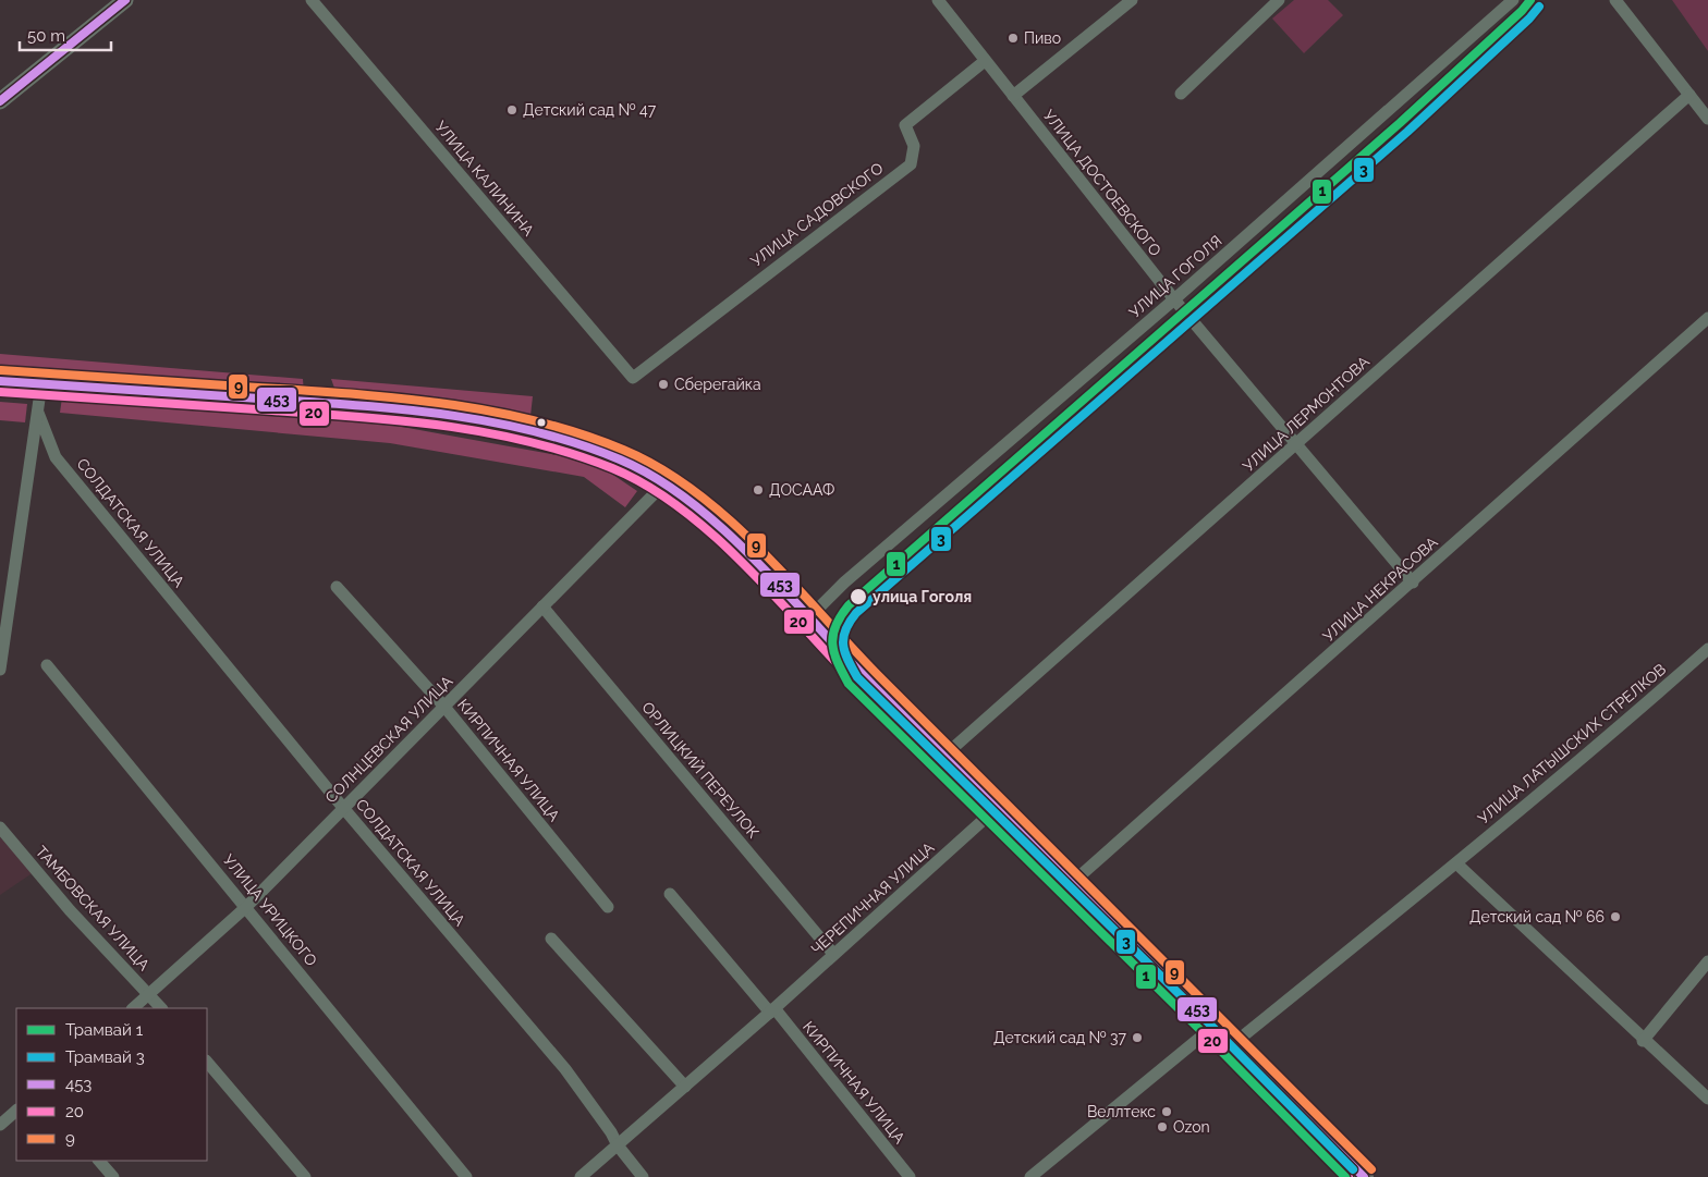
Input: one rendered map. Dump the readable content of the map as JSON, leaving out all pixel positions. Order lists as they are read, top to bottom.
{
  "streets": {
    "street": [
      "УЛИЦА КАЛИНИНА",
      "УЛИЦА ДОСТОЕВСКОГО",
      "УЛИЦА САДОВСКОГО",
      "УЛИЦА ГОГОЛЯ",
      "УЛИЦА ЛЕРМОНТОВА",
      "СОЛДАТСКАЯ УЛИЦА",
      "УЛИЦА НЕКРАСОВА",
      "СОЛНЦЕВСКАЯ УЛИЦА",
      "УЛИЦА ЛАТЫШСКИХ СТРЕЛКОВ",
      "КИРПИЧНАЯ УЛИЦА",
      "ОРЛИЦКИЙ ПЕРЕУЛОК",
      "ЧЕРЕПИЧНАЯ УЛИЦА",
      "ТАМБОВСКАЯ УЛИЦА",
      "УЛИЦА УРИЦКОГО"
    ]
  },
  "crossings": [
    ["УЛИЦА КАЛИНИНА", "УЛИЦА САДОВСКОГО"],
    ["УЛИЦА ДОСТОЕВСКОГО", "УЛИЦА САДОВСКОГО"],
    ["УЛИЦА ДОСТОЕВСКОГО", "УЛИЦА ГОГОЛЯ"],
    ["УЛИЦА ДОСТОЕВСКОГО", "УЛИЦА ЛЕРМОНТОВА"],
    ["УЛИЦА ДОСТОЕВСКОГО", "УЛИЦА НЕКРАСОВА"],
    ["СОЛДАТСКАЯ УЛИЦА", "СОЛНЦЕВСКАЯ УЛИЦА"],
    ["СОЛДАТСКАЯ УЛИЦА", "ЧЕРЕПИЧНАЯ УЛИЦА"],
    ["СОЛНЦЕВСКАЯ УЛИЦА", "КИРПИЧНАЯ УЛИЦА"],
    ["СОЛНЦЕВСКАЯ УЛИЦА", "ОРЛИЦКИЙ ПЕРЕУЛОК"],
    ["СОЛНЦЕВСКАЯ УЛИЦА", "ТАМБОВСКАЯ УЛИЦА"],
    ["СОЛНЦЕВСКАЯ УЛИЦА", "УЛИЦА УРИЦКОГО"],
    ["КИРПИЧНАЯ УЛИЦА", "ЧЕРЕПИЧНАЯ УЛИЦА"],
    ["ОРЛИЦКИЙ ПЕРЕУЛОК", "ЧЕРЕПИЧНАЯ УЛИЦА"]
  ],
  "places": [
    "Пиво",
    "Детский сад № 47",
    "Сберегайка",
    "ДОСААФ",
    "улица Гоголя",
    "Детский сад № 66",
    "Детский сад № 37",
    "Веллтекс",
    "Ozon"
  ],
  "lines": [
    "tram line 1",
    "transit line 453",
    "tram line 3",
    "transit line 9",
    "transit line 20"
  ],
  "legend": [
    "Трамвай 1",
    "Трамвай 3",
    "453",
    "20",
    "9"
  ],
  "scale_bar": "50 m"
}
